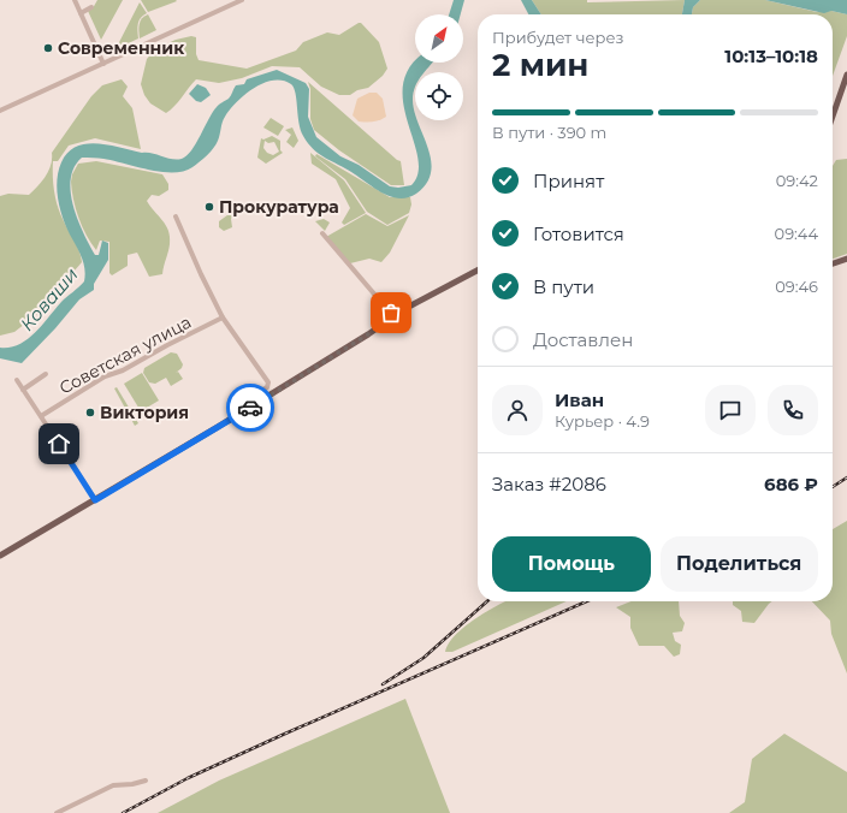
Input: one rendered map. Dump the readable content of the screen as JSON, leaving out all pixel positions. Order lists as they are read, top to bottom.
{
  "streets": {
    "street": ["Советская улица"]
  },
  "water": ["Коваши"],
  "places": ["Современник", "Прокуратура", "Виктория"],
  "north": "top right",
  "page": {
    "heading": ["2 мин", "Прибудет через", "10:13–10:18"],
    "panel": [
      "Иван",
      "Курьер · 4.9",
      "Заказ #2086",
      "686 ₽"
    ],
    "bar": "В пути · 390 m",
    "list": [
      ["Принят", "09:42"],
      ["Готовится", "09:44"],
      ["В пути", "09:46"],
      "Доставлен"
    ],
    "buttons": ["Помощь", "Поделиться"]
  }
}
